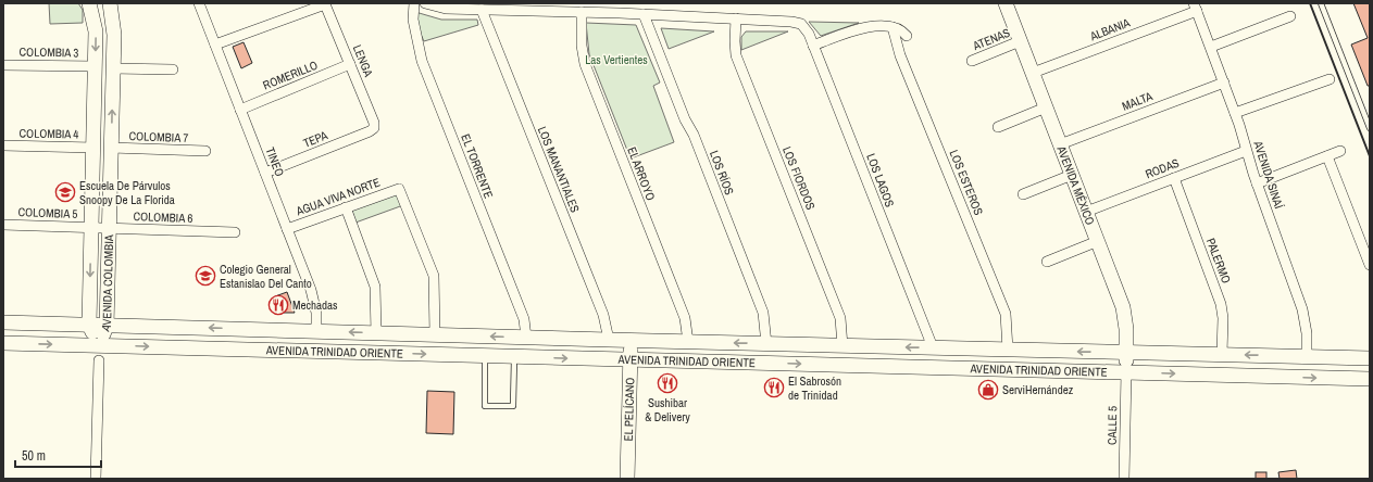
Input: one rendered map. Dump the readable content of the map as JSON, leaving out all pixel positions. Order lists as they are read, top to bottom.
{
  "streets": {
    "main road": [
      "AVENIDA MÉXICO",
      "AVENIDA COLOMBIA",
      "AVENIDA TRINIDAD ORIENTE",
      "EL PELÍCANO"
    ],
    "street": [
      "ALBANIA",
      "ATENAS",
      "COLOMBIA 3",
      "LENGA",
      "ROMERILLO",
      "MALTA",
      "COLOMBIA 4",
      "COLOMBIA 7",
      "TEPA",
      "TINEO",
      "EL TORRENTE",
      "RODAS",
      "LOS MANANTIALES",
      "LOS RÍOS",
      "EL ARROYO",
      "AVENIDA SINAÍ",
      "LOS FIORDOS",
      "LOS LAGOS",
      "LOS ESTEROS",
      "AGUA VIVA NORTE",
      "COLOMBIA 5",
      "COLOMBIA 6",
      "PALERMO",
      "CALLE 5"
    ]
  },
  "crossings": [
    ["ALBANIA", "AVENIDA SINAÍ"],
    ["ALBANIA", "AVENIDA MÉXICO"],
    ["ATENAS", "AVENIDA MÉXICO"],
    ["COLOMBIA 3", "AVENIDA COLOMBIA"],
    ["LENGA", "ROMERILLO"],
    ["LENGA", "TEPA"],
    ["ROMERILLO", "TINEO"],
    ["MALTA", "AVENIDA SINAÍ"],
    ["MALTA", "AVENIDA MÉXICO"],
    ["COLOMBIA 4", "AVENIDA COLOMBIA"],
    ["COLOMBIA 7", "AVENIDA COLOMBIA"],
    ["TEPA", "TINEO"],
    ["TINEO", "AGUA VIVA NORTE"],
    ["TINEO", "AVENIDA TRINIDAD ORIENTE"],
    ["EL TORRENTE", "AVENIDA TRINIDAD ORIENTE"],
    ["RODAS", "AVENIDA SINAÍ"],
    ["RODAS", "AVENIDA MÉXICO"],
    ["RODAS", "PALERMO"],
    ["LOS MANANTIALES", "AVENIDA TRINIDAD ORIENTE"],
    ["LOS RÍOS", "AVENIDA TRINIDAD ORIENTE"],
    ["EL ARROYO", "AVENIDA TRINIDAD ORIENTE"],
    ["AVENIDA SINAÍ", "AVENIDA TRINIDAD ORIENTE"],
    ["LOS FIORDOS", "LOS LAGOS"],
    ["LOS FIORDOS", "AVENIDA TRINIDAD ORIENTE"],
    ["LOS LAGOS", "AVENIDA TRINIDAD ORIENTE"],
    ["LOS ESTEROS", "AVENIDA TRINIDAD ORIENTE"],
    ["AVENIDA MÉXICO", "AVENIDA TRINIDAD ORIENTE"],
    ["AVENIDA MÉXICO", "CALLE 5"],
    ["AGUA VIVA NORTE", "AVENIDA TRINIDAD ORIENTE"],
    ["COLOMBIA 5", "COLOMBIA 6"],
    ["COLOMBIA 5", "AVENIDA COLOMBIA"],
    ["COLOMBIA 6", "AVENIDA COLOMBIA"],
    ["PALERMO", "AVENIDA TRINIDAD ORIENTE"],
    ["AVENIDA COLOMBIA", "AVENIDA TRINIDAD ORIENTE"],
    ["AVENIDA TRINIDAD ORIENTE", "EL PELÍCANO"],
    ["AVENIDA TRINIDAD ORIENTE", "CALLE 5"]
  ],
  "parks": ["Las Vertientes"],
  "places": {
    "school or university": ["Escuela De Párvulos Snoopy De La Florida", "Colegio General Estanislao Del Canto"],
    "restaurant": ["Mechadas", "Sushibar & Delivery", "El Sabrosón de Trinidad"],
    "shop": ["ServiHernández"]
  },
  "scale_bar": "50 m"
}
